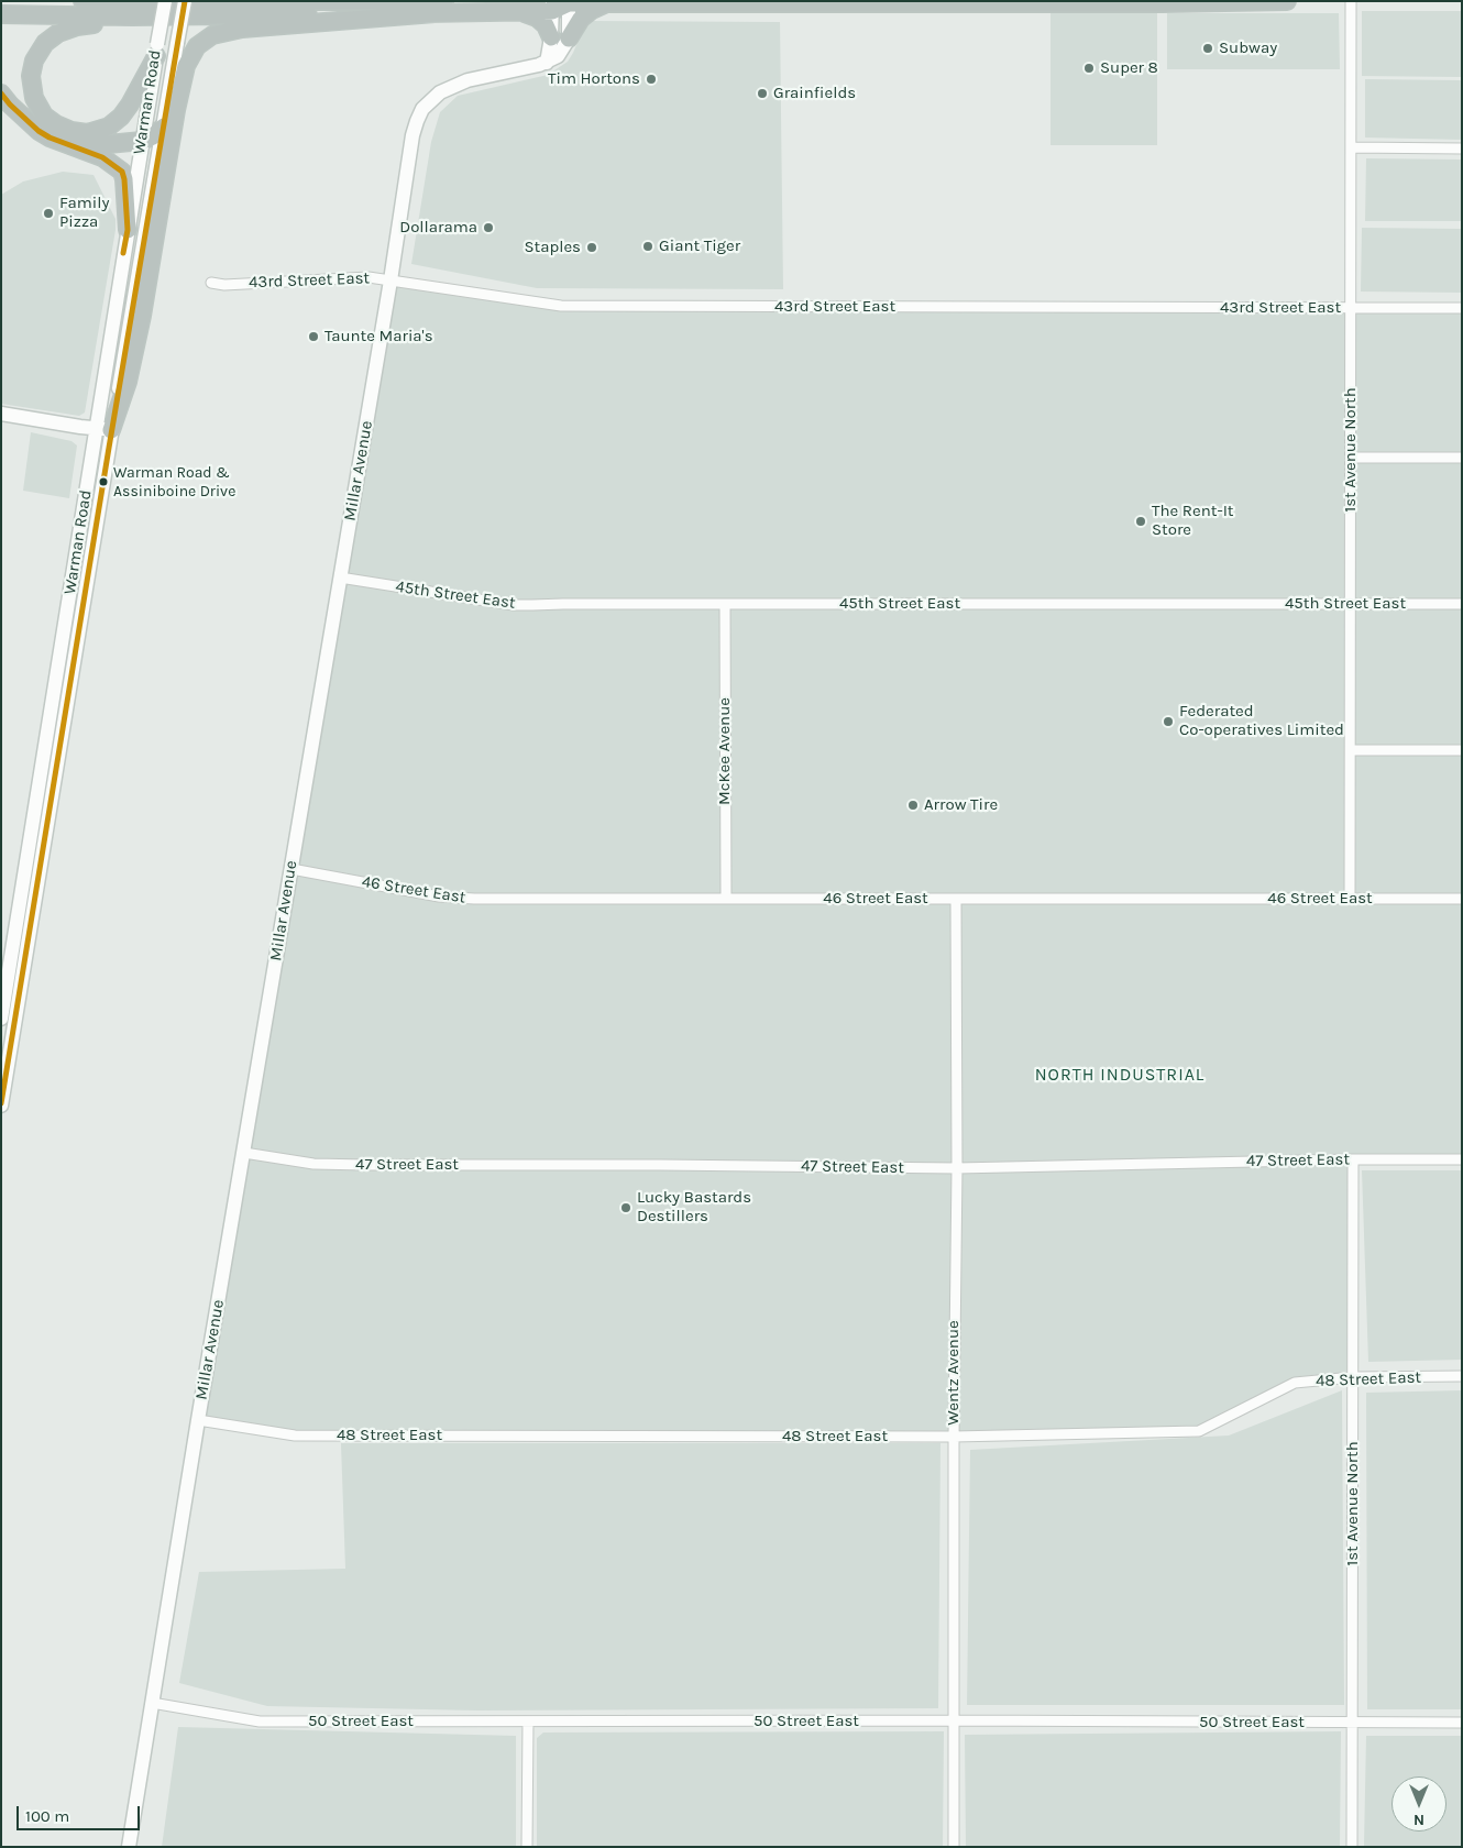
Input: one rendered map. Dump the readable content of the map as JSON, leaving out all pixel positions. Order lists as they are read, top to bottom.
{
  "streets": {
    "main road": ["Warman Road", "Millar Avenue"],
    "street": [
      "43rd Street East",
      "1st Avenue North",
      "45th Street East",
      "McKee Avenue",
      "46 Street East",
      "47 Street East",
      "Wentz Avenue",
      "48 Street East",
      "50 Street East"
    ]
  },
  "crossings": [
    ["43rd Street East", "1st Avenue North"],
    ["43rd Street East", "Millar Avenue"],
    ["1st Avenue North", "45th Street East"],
    ["1st Avenue North", "46 Street East"],
    ["1st Avenue North", "47 Street East"],
    ["1st Avenue North", "48 Street East"],
    ["1st Avenue North", "50 Street East"],
    ["Millar Avenue", "45th Street East"],
    ["Millar Avenue", "46 Street East"],
    ["Millar Avenue", "47 Street East"],
    ["Millar Avenue", "48 Street East"],
    ["Millar Avenue", "50 Street East"],
    ["45th Street East", "McKee Avenue"],
    ["McKee Avenue", "46 Street East"],
    ["46 Street East", "Wentz Avenue"],
    ["47 Street East", "Wentz Avenue"],
    ["Wentz Avenue", "48 Street East"],
    ["Wentz Avenue", "50 Street East"]
  ],
  "districts": ["NORTH INDUSTRIAL"],
  "places": [
    "Subway",
    "Super 8",
    "Tim Hortons",
    "Grainfields",
    "Family Pizza",
    "Dollarama",
    "Giant Tiger",
    "Staples",
    "Taunte Maria's",
    "Warman Road & Assiniboine Drive",
    "The Rent-It Store",
    "Federated Co-operatives Limited",
    "Arrow Tire",
    "Lucky Bastards Destillers"
  ],
  "scale_bar": "100 m",
  "north": "bottom"
}
